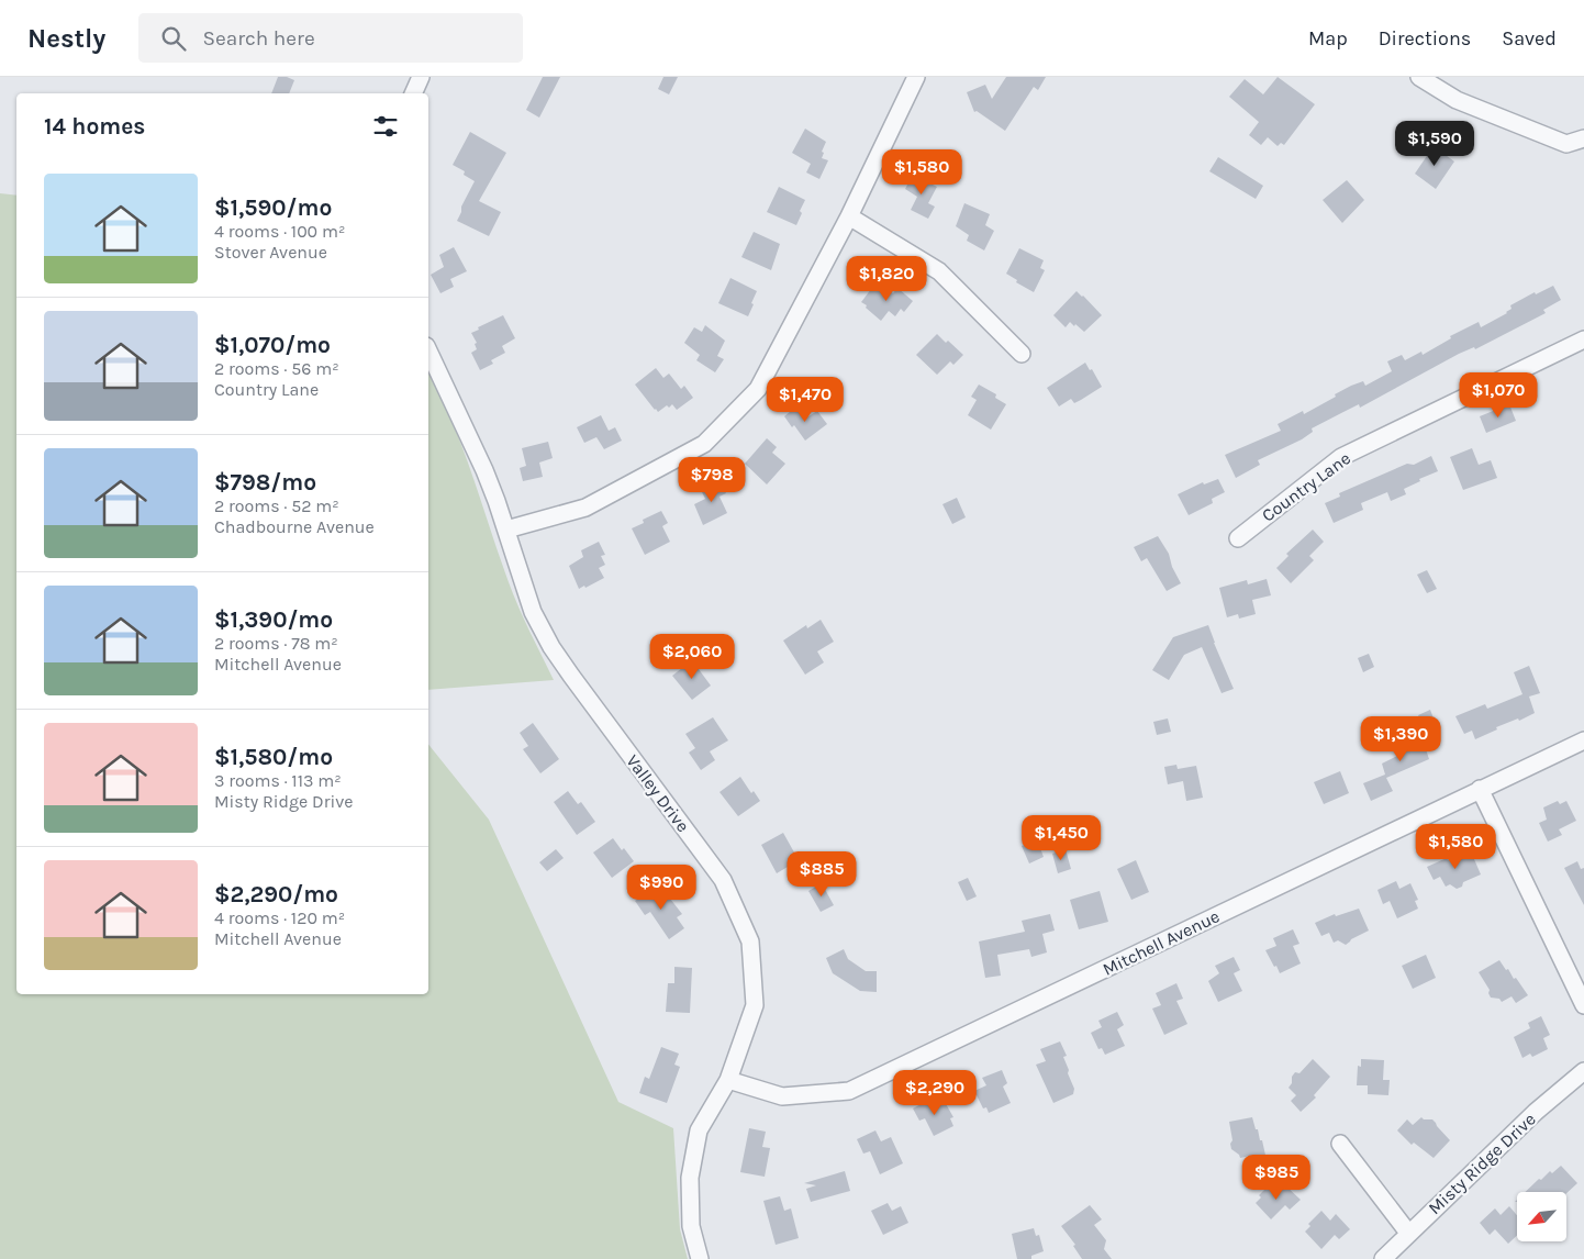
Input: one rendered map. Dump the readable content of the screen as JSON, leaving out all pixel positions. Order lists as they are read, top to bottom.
{
  "streets": {
    "street": [
      "Country Lane",
      "Valley Drive",
      "Mitchell Avenue",
      "Misty Ridge Drive"
    ]
  },
  "crossings": [
    ["Valley Drive", "Mitchell Avenue"]
  ],
  "north": "bottom left",
  "page": {
    "header": "Nestly",
    "search": "Search here",
    "nav": ["Map", "Directions", "Saved"],
    "heading": "14 homes",
    "price": [
      "$1,590",
      "$1,580",
      "$1,820",
      "$1,070",
      "$1,470",
      "$798",
      "$2,060",
      "$1,390",
      "$1,450",
      "$1,580",
      "$885",
      "$990",
      "$2,290",
      "$985"
    ],
    "list": [
      {
        "name": "$1,590/mo",
        "note": "4 rooms · 100 m² · Stover Avenue"
      },
      {
        "name": "$1,070/mo",
        "note": "2 rooms · 56 m² · Country Lane"
      },
      {
        "name": "$798/mo",
        "note": "2 rooms · 52 m² · Chadbourne Avenue"
      },
      {
        "name": "$1,390/mo",
        "note": "2 rooms · 78 m² · Mitchell Avenue"
      },
      {
        "name": "$1,580/mo",
        "note": "3 rooms · 113 m² · Misty Ridge Drive"
      },
      {
        "name": "$2,290/mo",
        "note": "4 rooms · 120 m² · Mitchell Avenue"
      }
    ]
  }
}
